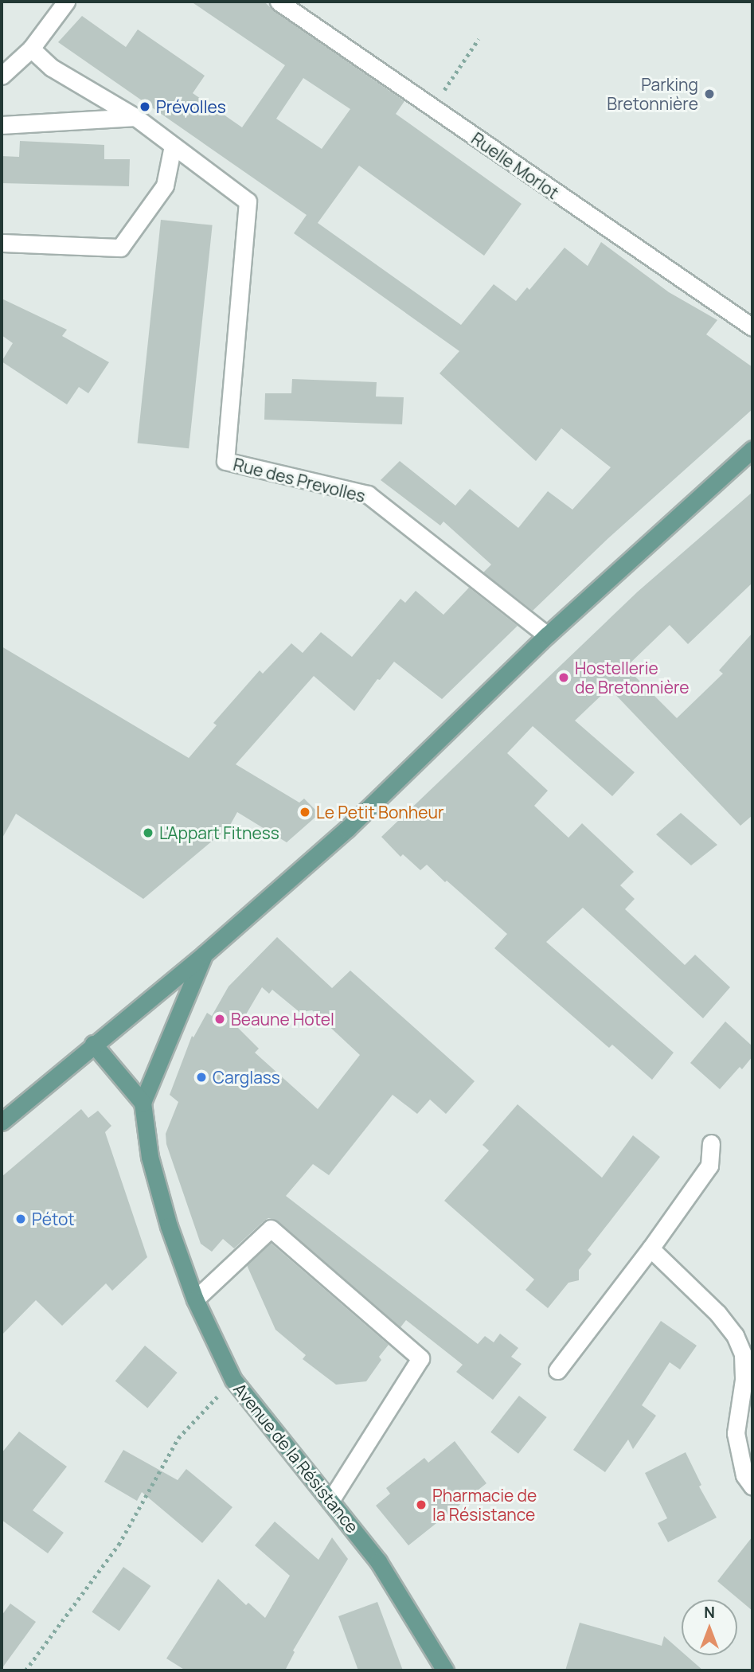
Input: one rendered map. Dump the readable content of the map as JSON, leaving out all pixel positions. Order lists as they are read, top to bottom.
{
  "streets": {
    "main road": ["Avenue de la Résistance"],
    "street": ["Ruelle Morlot", "Rue des Prevolles"]
  },
  "places": [
    "Parking Bretonnière",
    "Prévolles",
    "Hostellerie de Bretonnière",
    "Le Petit Bonheur",
    "L'Appart Fitness",
    "Beaune Hotel",
    "Carglass",
    "Pétot",
    "Pharmacie de la Résistance"
  ],
  "north": "top"
}
